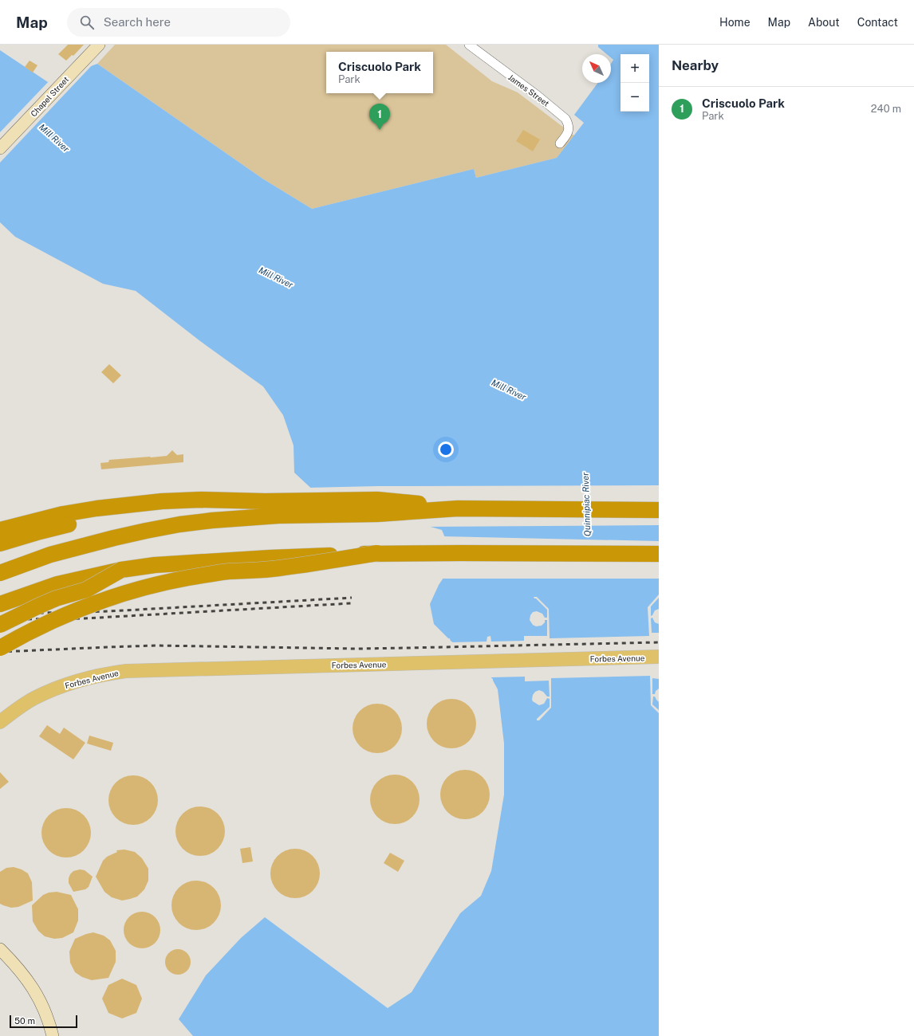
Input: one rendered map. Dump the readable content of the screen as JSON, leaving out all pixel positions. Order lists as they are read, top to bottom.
{
  "streets": {
    "main road": ["Chapel Street", "Forbes Avenue"],
    "street": ["James Street"]
  },
  "water": ["Mill River", "Quinnipiac River"],
  "scale_bar": "50 m",
  "north": "top left",
  "page": {
    "header": "Map",
    "search": "Search here",
    "nav": [
      "Home",
      "Map",
      "About",
      "Contact"
    ],
    "heading": "Nearby",
    "popup": ["Criscuolo Park", "Park"],
    "map_buttons": ["+", "−"],
    "list": [
      {
        "mark": "1",
        "name": "Criscuolo Park",
        "note": "Park",
        "value": "240 m"
      }
    ],
    "pins": "1",
    "scale": "50 m"
  }
}
